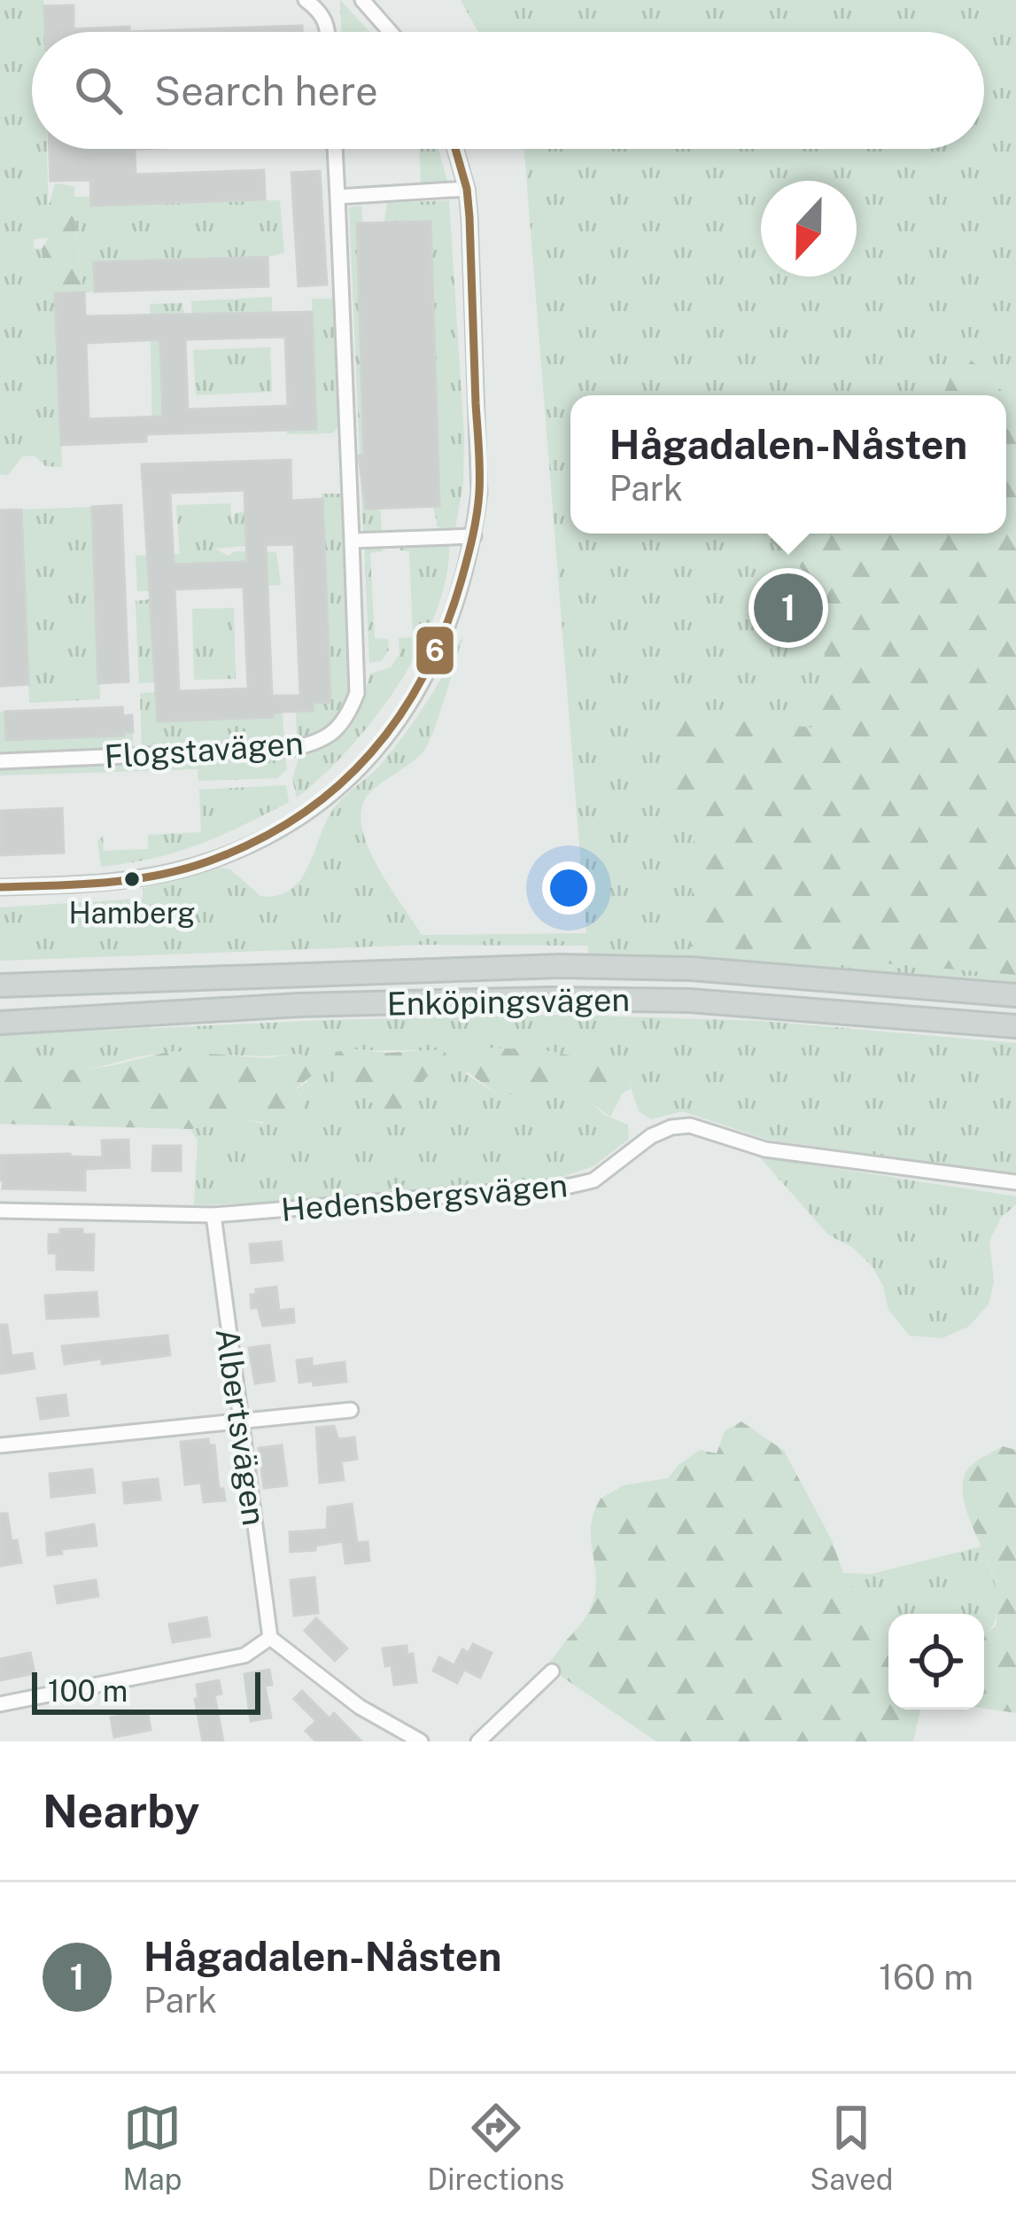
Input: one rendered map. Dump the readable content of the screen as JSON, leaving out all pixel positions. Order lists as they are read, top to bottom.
{
  "streets": {
    "main road": ["Enköpingsvägen"],
    "street": ["Flogstavägen", "Hedensbergsvägen", "Albertsvägen"]
  },
  "crossings": [
    ["Hedensbergsvägen", "Albertsvägen"]
  ],
  "places": ["Hamberg"],
  "lines": ["transit line 6"],
  "scale_bar": "100 m",
  "north": "bottom",
  "page": {
    "search": "Search here",
    "popup": ["Hågadalen-Nåsten", "Park"],
    "pins": "1",
    "scale": "100 m",
    "heading": "Nearby",
    "list": [
      {
        "mark": "1",
        "name": "Hågadalen-Nåsten",
        "note": "Park",
        "value": "160 m"
      }
    ],
    "nav": ["Map", "Directions", "Saved"]
  }
}
